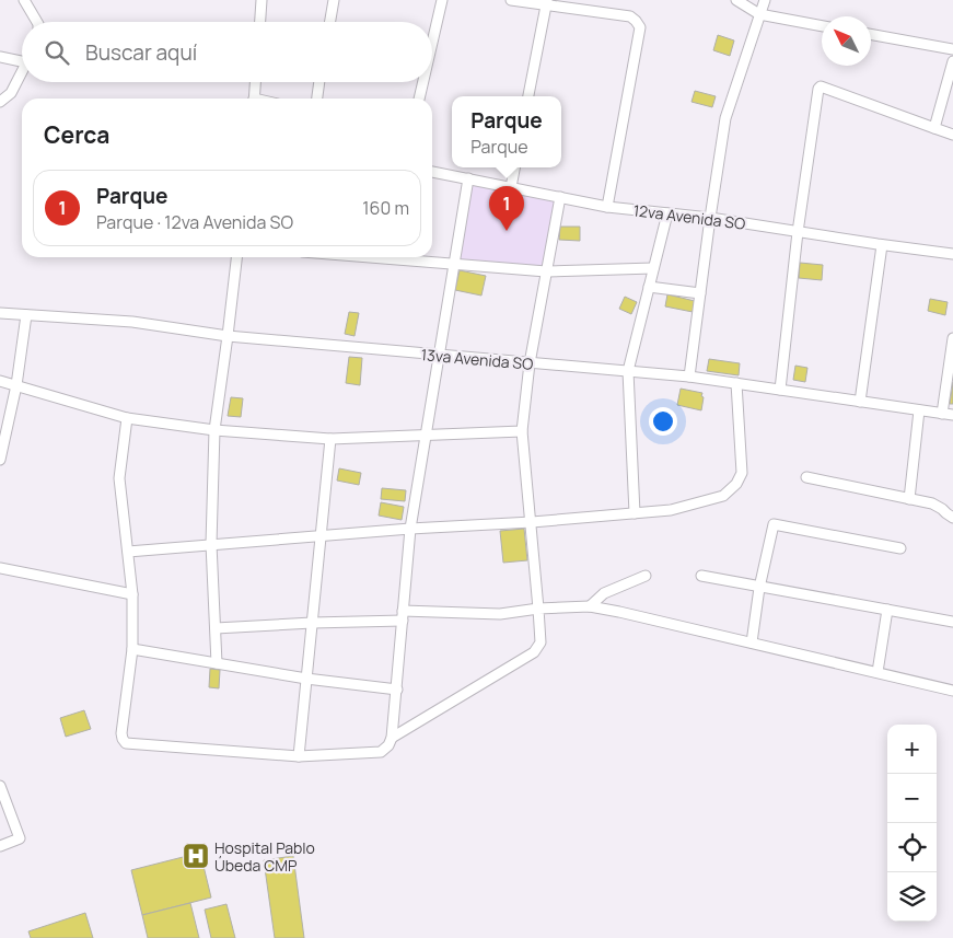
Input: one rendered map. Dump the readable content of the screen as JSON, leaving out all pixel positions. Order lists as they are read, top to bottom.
{
  "streets": {
    "street": ["12va Avenida SO", "13va Avenida SO"]
  },
  "places": {
    "hospital": ["Hospital Pablo Úbeda CMP"]
  },
  "north": "top left",
  "page": {
    "search": "Buscar aquí",
    "popup": ["Parque", "Parque"],
    "heading": "Cerca",
    "list": [
      {
        "mark": "1",
        "name": "Parque",
        "note": "Parque · 12va Avenida SO",
        "value": "160 m"
      }
    ],
    "pins": "1",
    "map_buttons": ["+", "−"]
  }
}
